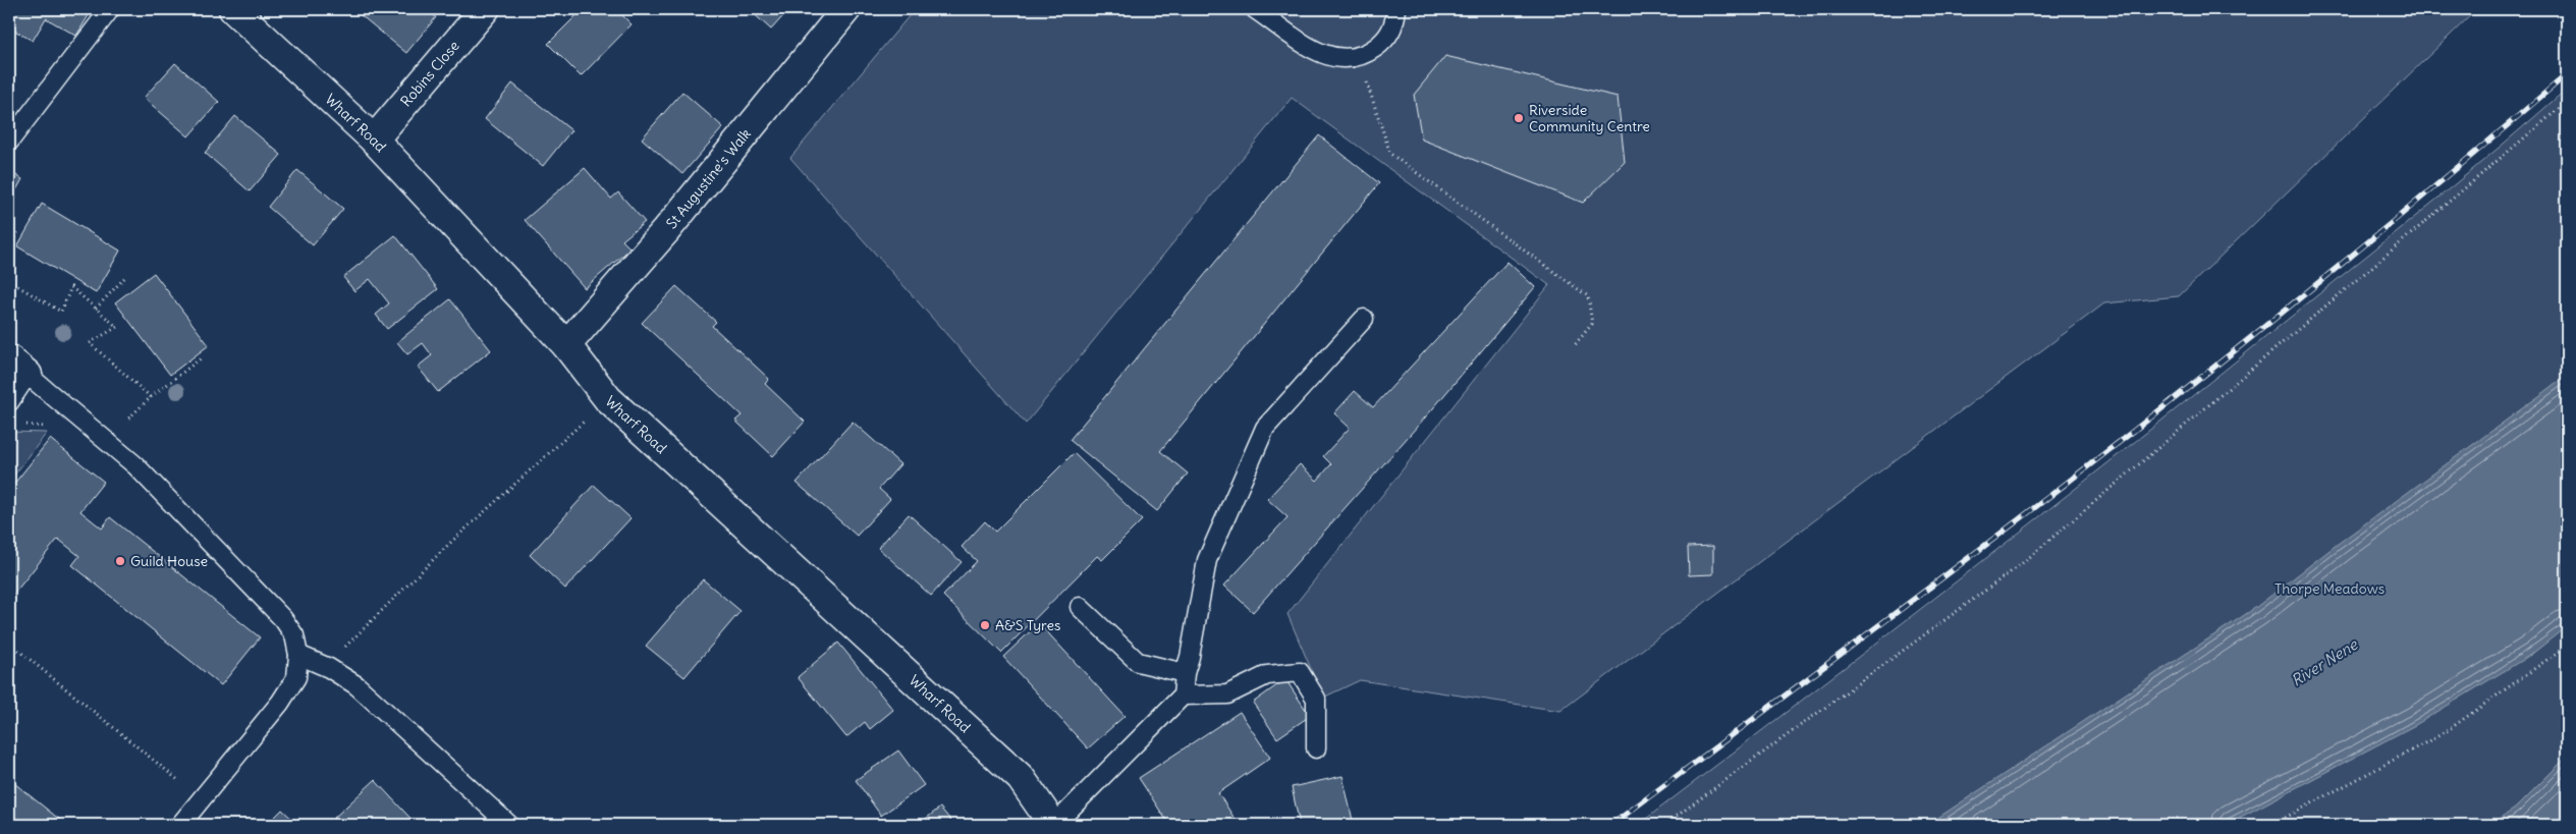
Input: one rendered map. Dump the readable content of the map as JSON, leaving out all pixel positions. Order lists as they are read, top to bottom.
{
  "streets": {
    "street": ["Robins Close", "Wharf Road", "St Augustine's Walk"]
  },
  "crossings": [
    ["Robins Close", "Wharf Road"],
    ["Wharf Road", "St Augustine's Walk"]
  ],
  "water": ["River Nene"],
  "parks": ["Thorpe Meadows"],
  "places": ["Riverside Community Centre", "Guild House", "A&S Tyres"]
}
